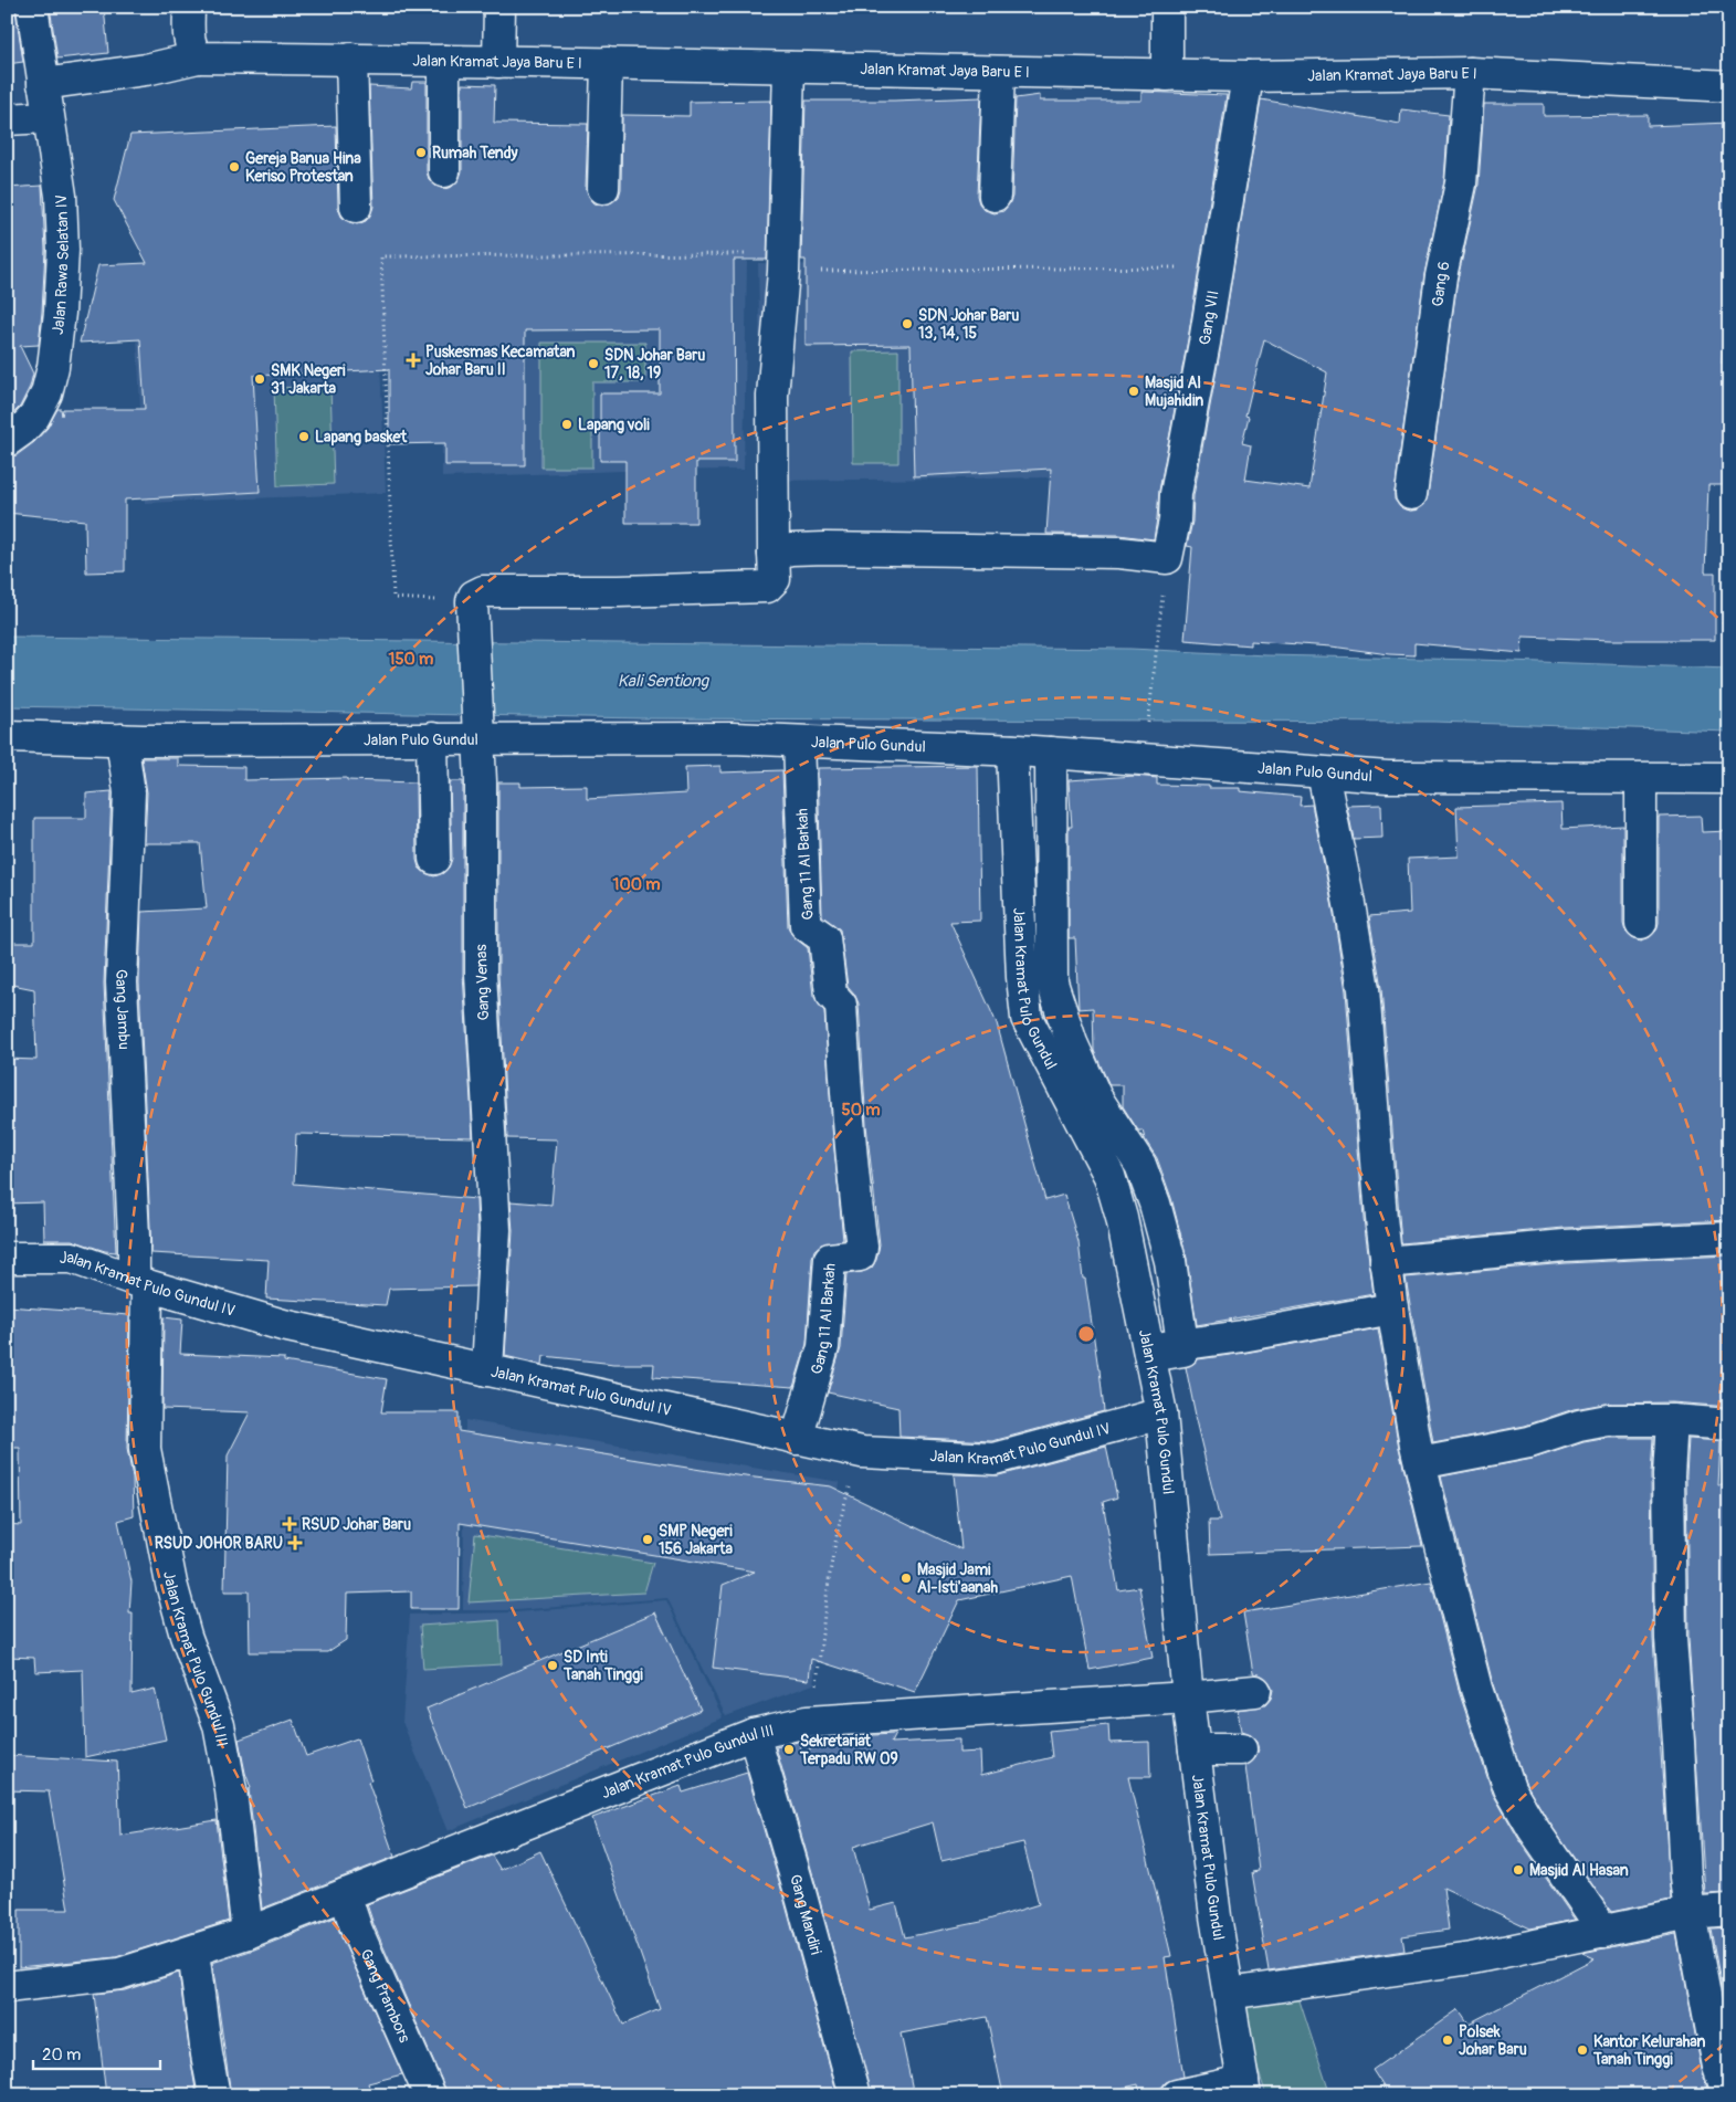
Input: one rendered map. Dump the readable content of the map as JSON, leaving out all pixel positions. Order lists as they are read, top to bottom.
{
  "streets": {
    "street": [
      "Jalan Kramat Jaya Baru E I",
      "Jalan Rawa Selatan IV",
      "Gang 6",
      "Gang VII",
      "Jalan Pulo Gundul",
      "Gang 11 Al Barkah",
      "Gang Venas",
      "Jalan Kramat Pulo Gundul",
      "Gang Jambu",
      "Jalan Kramat Pulo Gundul IV",
      "Jalan Kramat Pulo Gundul III",
      "Gang Mandiri",
      "Gang Prambors"
    ]
  },
  "crossings": [
    ["Jalan Kramat Jaya Baru E I", "Jalan Rawa Selatan IV"],
    ["Jalan Kramat Jaya Baru E I", "Gang 6"],
    ["Jalan Kramat Jaya Baru E I", "Gang VII"],
    ["Jalan Pulo Gundul", "Gang 11 Al Barkah"],
    ["Jalan Pulo Gundul", "Gang Venas"],
    ["Jalan Pulo Gundul", "Jalan Kramat Pulo Gundul"],
    ["Jalan Pulo Gundul", "Gang Jambu"],
    ["Gang 11 Al Barkah", "Jalan Kramat Pulo Gundul IV"],
    ["Gang Venas", "Jalan Kramat Pulo Gundul IV"],
    ["Jalan Kramat Pulo Gundul", "Jalan Kramat Pulo Gundul IV"],
    ["Jalan Kramat Pulo Gundul", "Jalan Kramat Pulo Gundul III"],
    ["Gang Jambu", "Jalan Kramat Pulo Gundul IV"],
    ["Gang Jambu", "Jalan Kramat Pulo Gundul III"],
    ["Jalan Kramat Pulo Gundul IV", "Jalan Kramat Pulo Gundul III"],
    ["Jalan Kramat Pulo Gundul III", "Gang Mandiri"],
    ["Jalan Kramat Pulo Gundul III", "Gang Prambors"]
  ],
  "water": ["Kali Sentiong"],
  "places": {
    "other": [
      "Rumah Tendy",
      "Gereja Banua Hina Keriso Protestan",
      "SDN Johar Baru 13, 14, 15",
      "SDN Johar Baru 17, 18, 19",
      "SMK Negeri 31 Jakarta",
      "Masjid Al Mujahidin",
      "Lapang voli",
      "Lapang basket",
      "SMP Negeri 156 Jakarta",
      "Masjid Jami Al-Isti'aanah",
      "SD Inti Tanah Tinggi",
      "Sekretariat Terpadu RW 09",
      "Masjid Al Hasan",
      "Polsek Johar Baru",
      "Kantor Kelurahan Tanah Tinggi"
    ],
    "health": ["Puskesmas Kecamatan Johar Baru II", "RSUD Johar Baru", "RSUD JOHOR BARU"]
  },
  "scale_bar": "20 m",
  "rings": ["150 m", "100 m", "50 m"]
}
